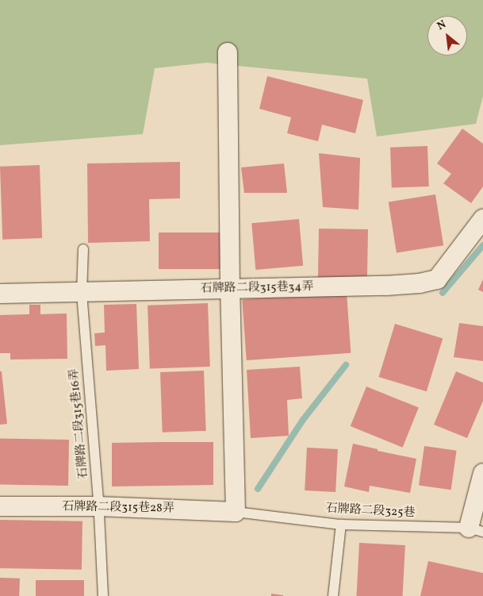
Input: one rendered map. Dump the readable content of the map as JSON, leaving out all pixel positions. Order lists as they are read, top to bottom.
{
  "streets": {
    "street": ["石牌路二段315巷34弄", "石牌路二段315巷28弄"],
    "lane": ["石牌路二段315巷16弄", "石牌路二段325巷"]
  },
  "crossings": [
    ["石牌路二段315巷34弄", "石牌路二段315巷16弄"],
    ["石牌路二段315巷16弄", "石牌路二段315巷28弄"],
    ["石牌路二段315巷28弄", "石牌路二段325巷"]
  ],
  "north": "top left"
}
